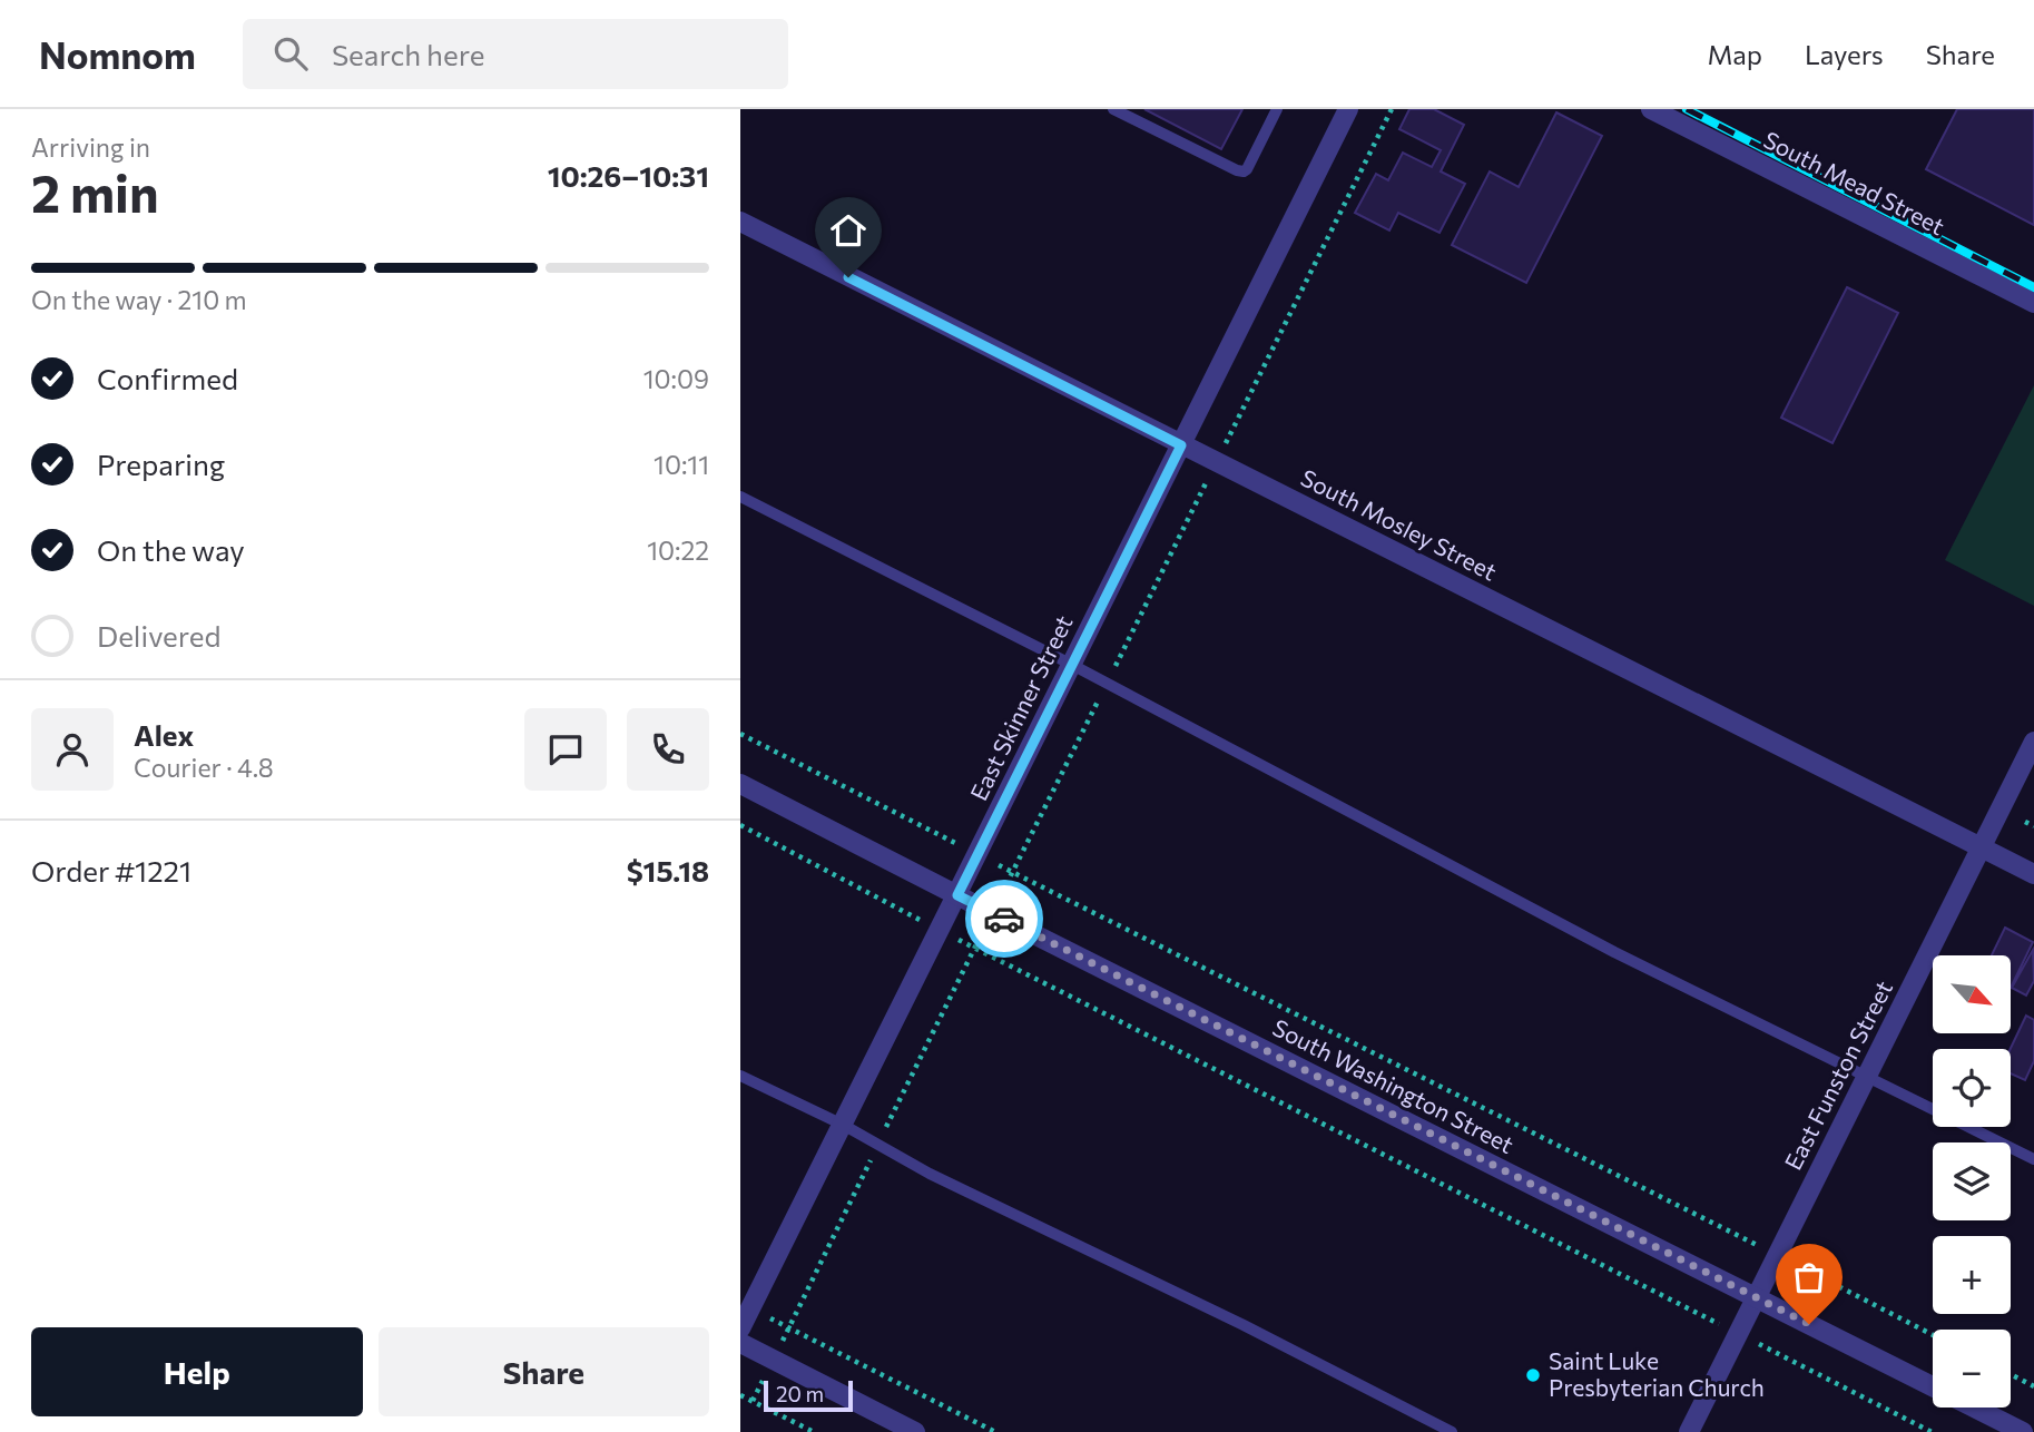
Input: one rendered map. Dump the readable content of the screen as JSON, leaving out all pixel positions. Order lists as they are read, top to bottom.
{
  "streets": {
    "street": [
      "South Mead Street",
      "South Mosley Street",
      "East Skinner Street",
      "East Funston Street",
      "South Washington Street"
    ]
  },
  "crossings": [
    ["South Mosley Street", "East Skinner Street"],
    ["South Mosley Street", "East Funston Street"],
    ["East Skinner Street", "South Washington Street"],
    ["East Funston Street", "South Washington Street"]
  ],
  "places": ["Saint Luke Presbyterian Church"],
  "scale_bar": "20 m",
  "north": "bottom right",
  "page": {
    "header": "Nomnom",
    "search": "Search here",
    "nav": ["Map", "Layers", "Share"],
    "heading": ["2 min", "Arriving in", "10:26–10:31"],
    "panel": [
      "Alex",
      "Courier · 4.8",
      "Order #1221",
      "$15.18"
    ],
    "bar": "On the way · 210 m",
    "list": [
      ["Confirmed", "10:09"],
      ["Preparing", "10:11"],
      ["On the way", "10:22"],
      "Delivered"
    ],
    "map_buttons": ["+", "−"],
    "buttons": ["Help", "Share"],
    "scale": "20 m"
  }
}
